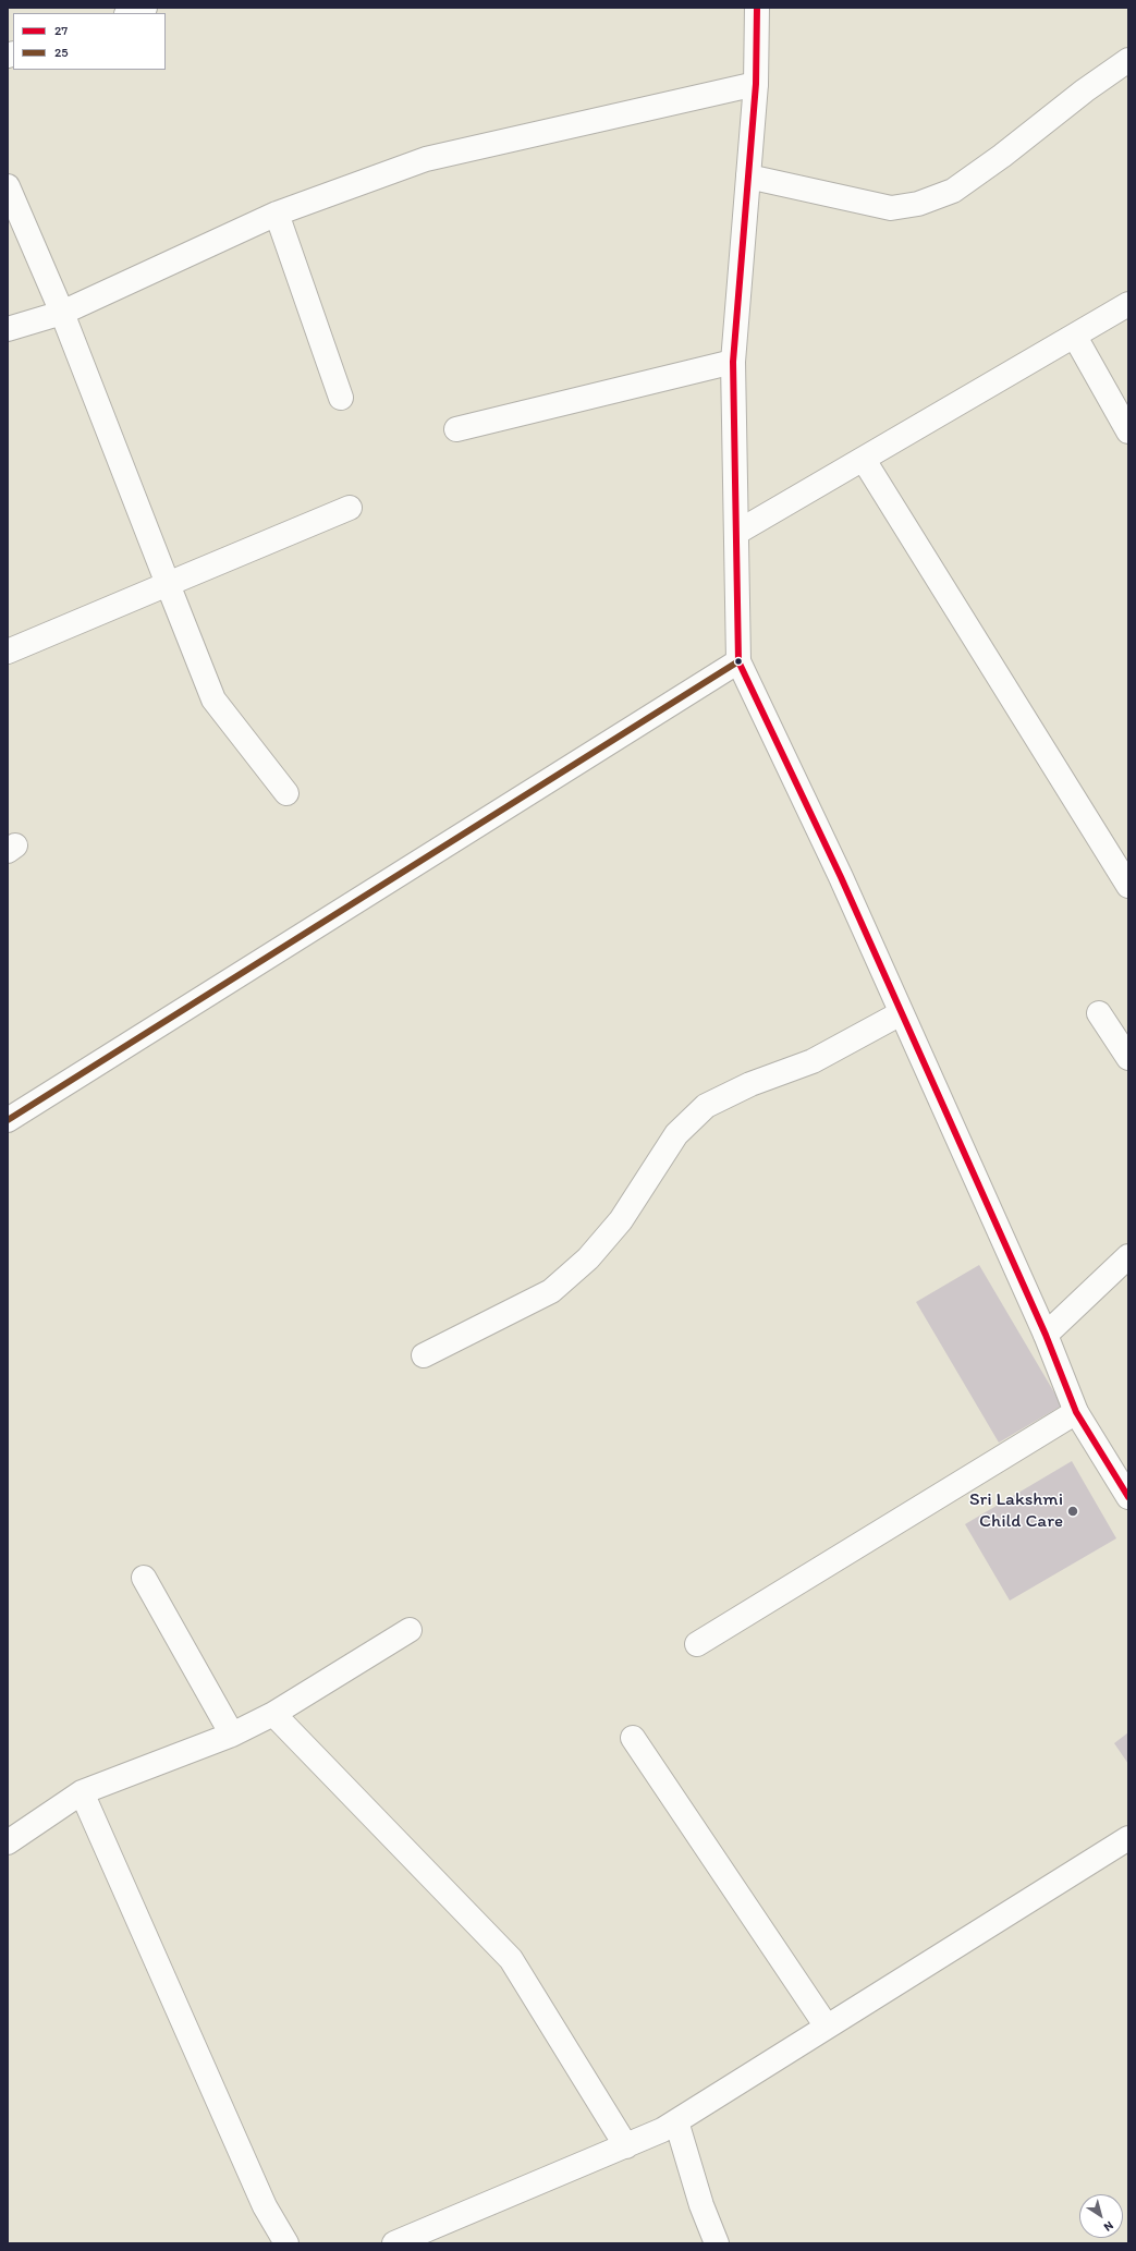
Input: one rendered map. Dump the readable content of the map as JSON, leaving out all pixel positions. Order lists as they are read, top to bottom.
{
  "places": ["Sri Lakshmi Child Care"],
  "lines": ["transit line 27", "transit line 25"],
  "legend": ["27", "25"],
  "north": "bottom right"
}
